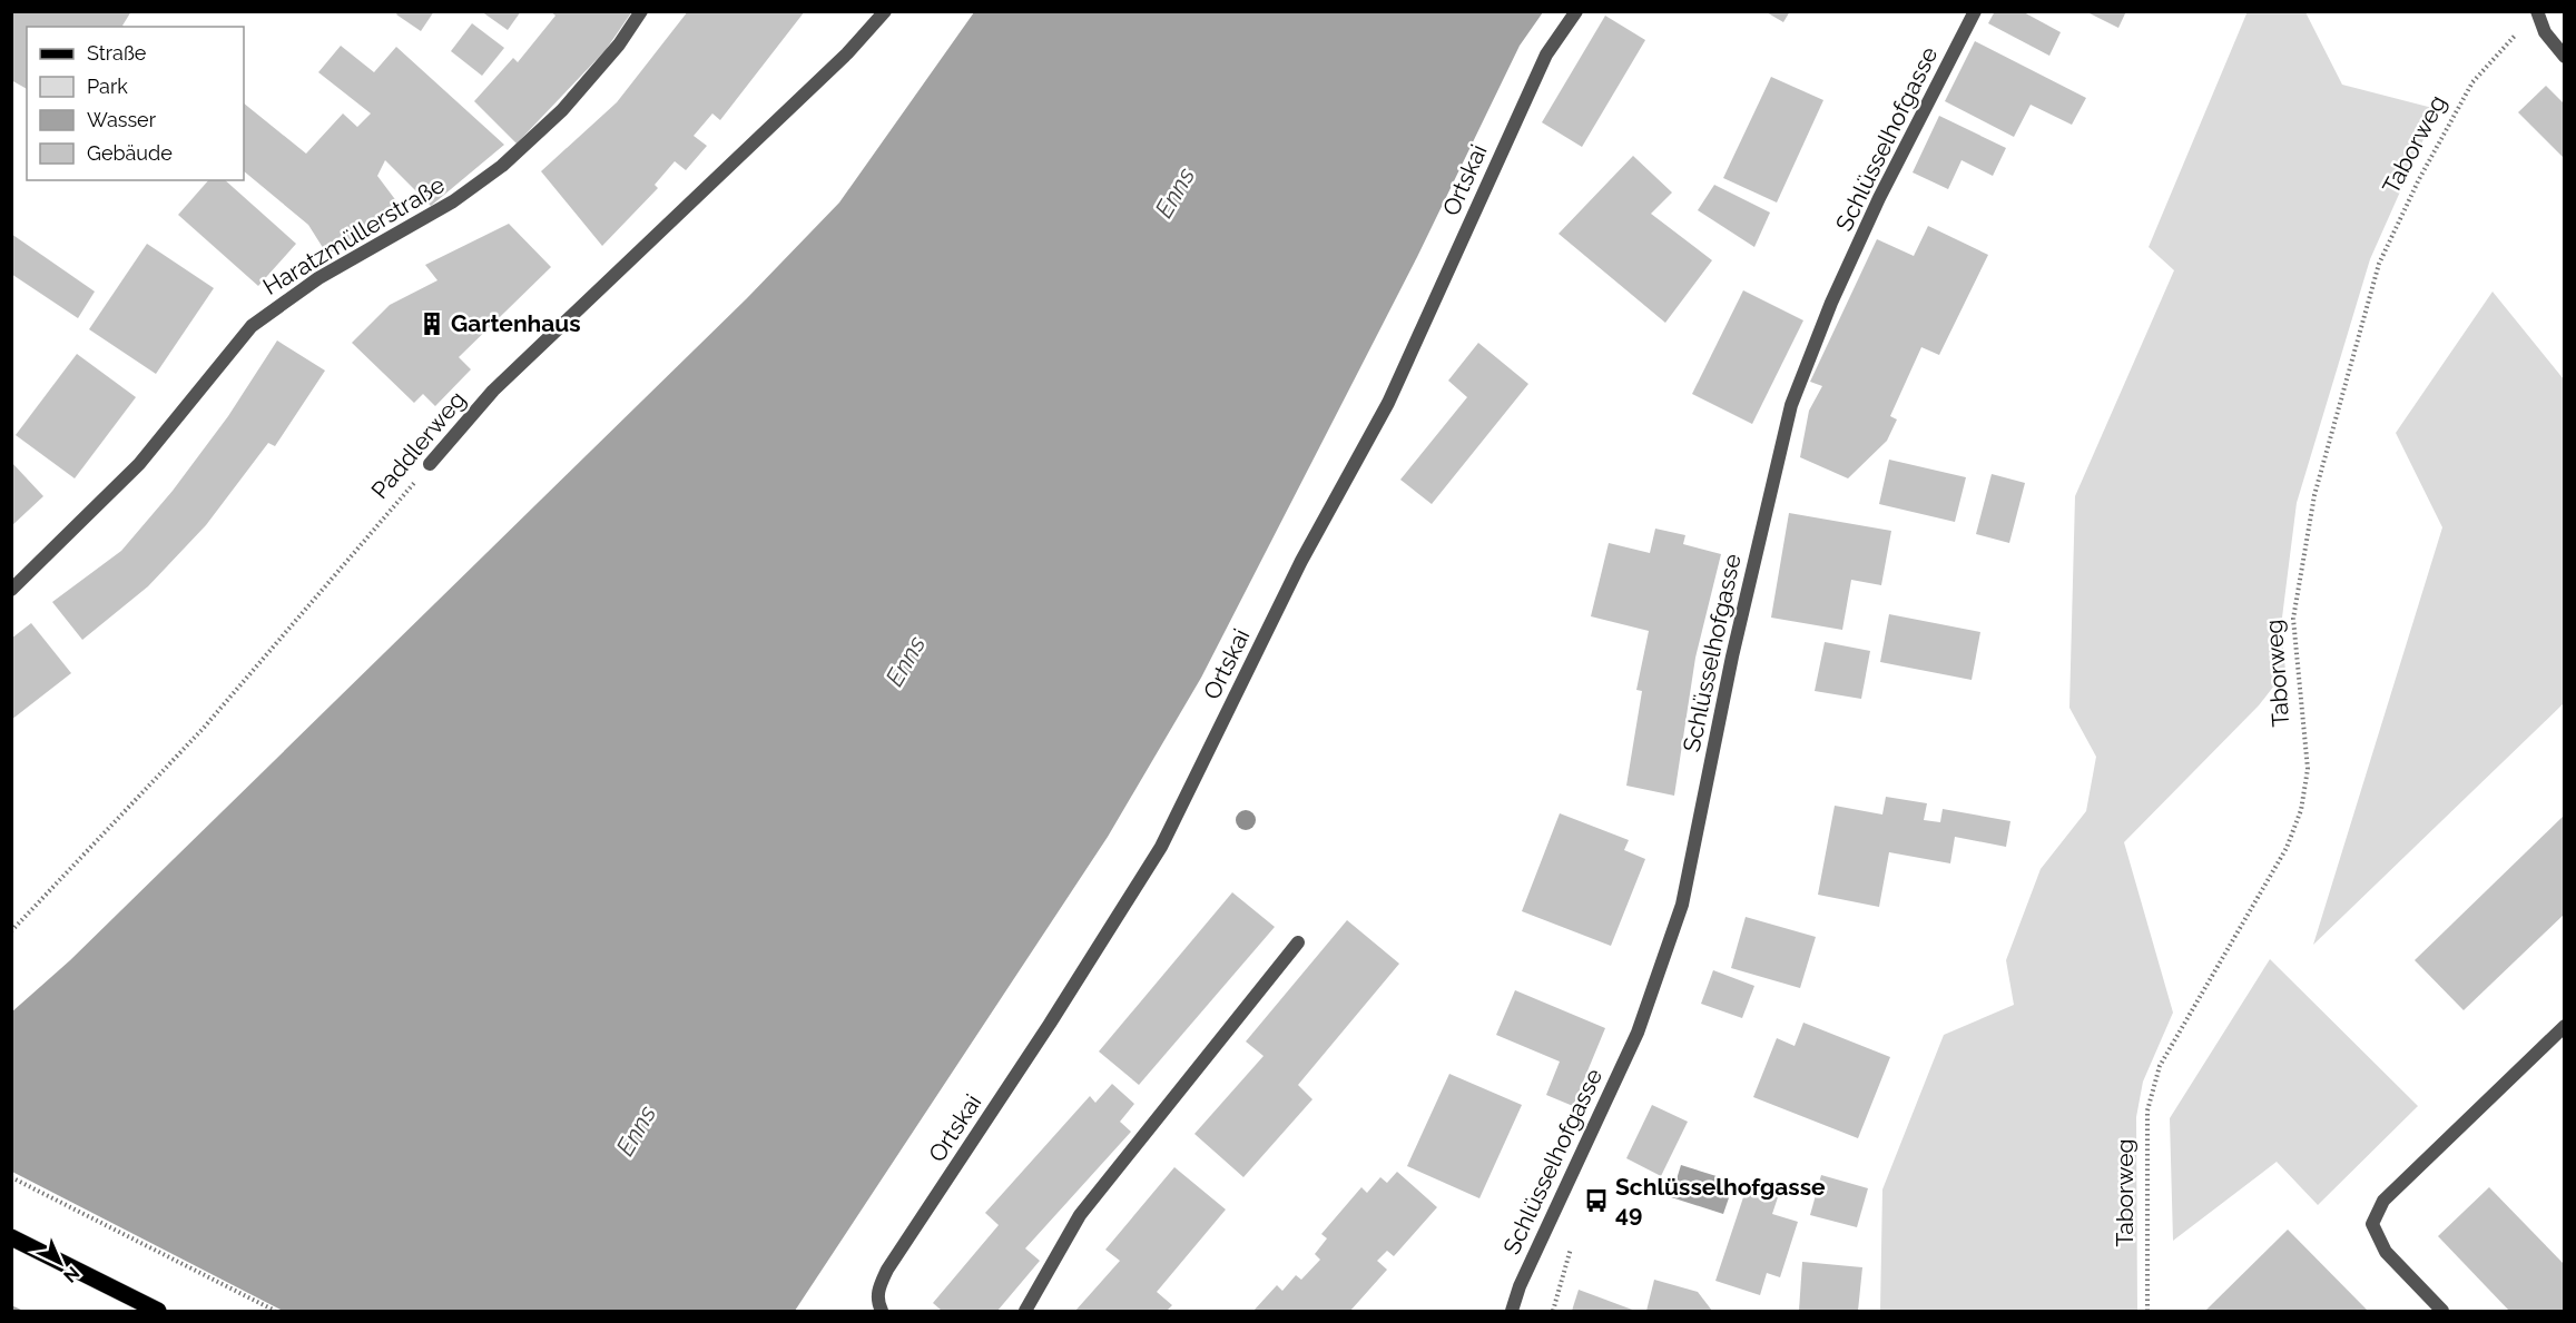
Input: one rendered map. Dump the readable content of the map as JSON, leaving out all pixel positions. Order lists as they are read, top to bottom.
{
  "streets": {
    "street": [
      "Schlüsselhofgasse",
      "Ortskai",
      "Haratzmüllerstraße",
      "Paddlerweg"
    ],
    "path": ["Taborweg"]
  },
  "water": ["Enns"],
  "places": {
    "building": ["Gartenhaus"],
    "bus stop": ["Schlüsselhofgasse 49"]
  },
  "legend": [
    "Straße",
    "Park",
    "Wasser",
    "Gebäude"
  ],
  "north": "bottom right"
}
